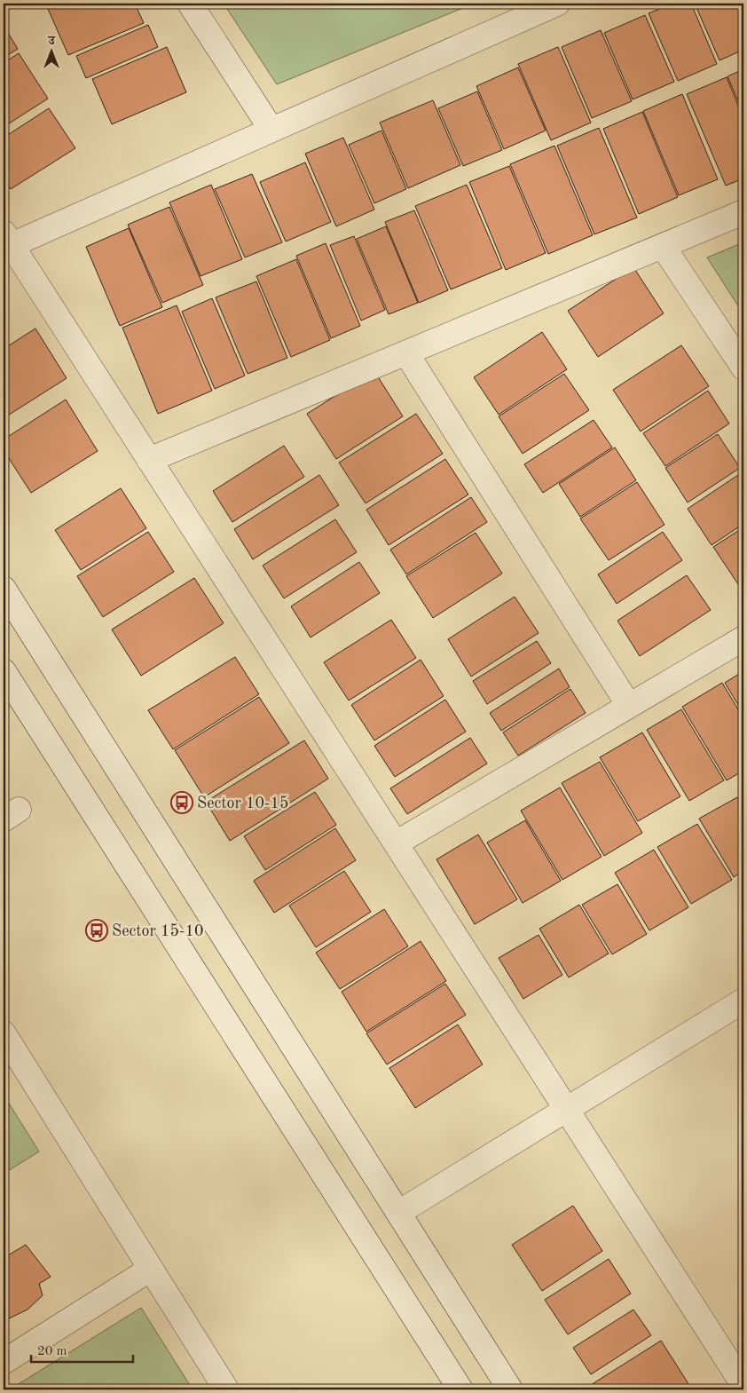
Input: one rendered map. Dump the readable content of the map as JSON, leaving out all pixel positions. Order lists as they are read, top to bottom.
{
  "places": {
    "bus stop": ["Sector 10-15", "Sector 15-10"]
  },
  "scale_bar": "20 m",
  "north": "top"
}
